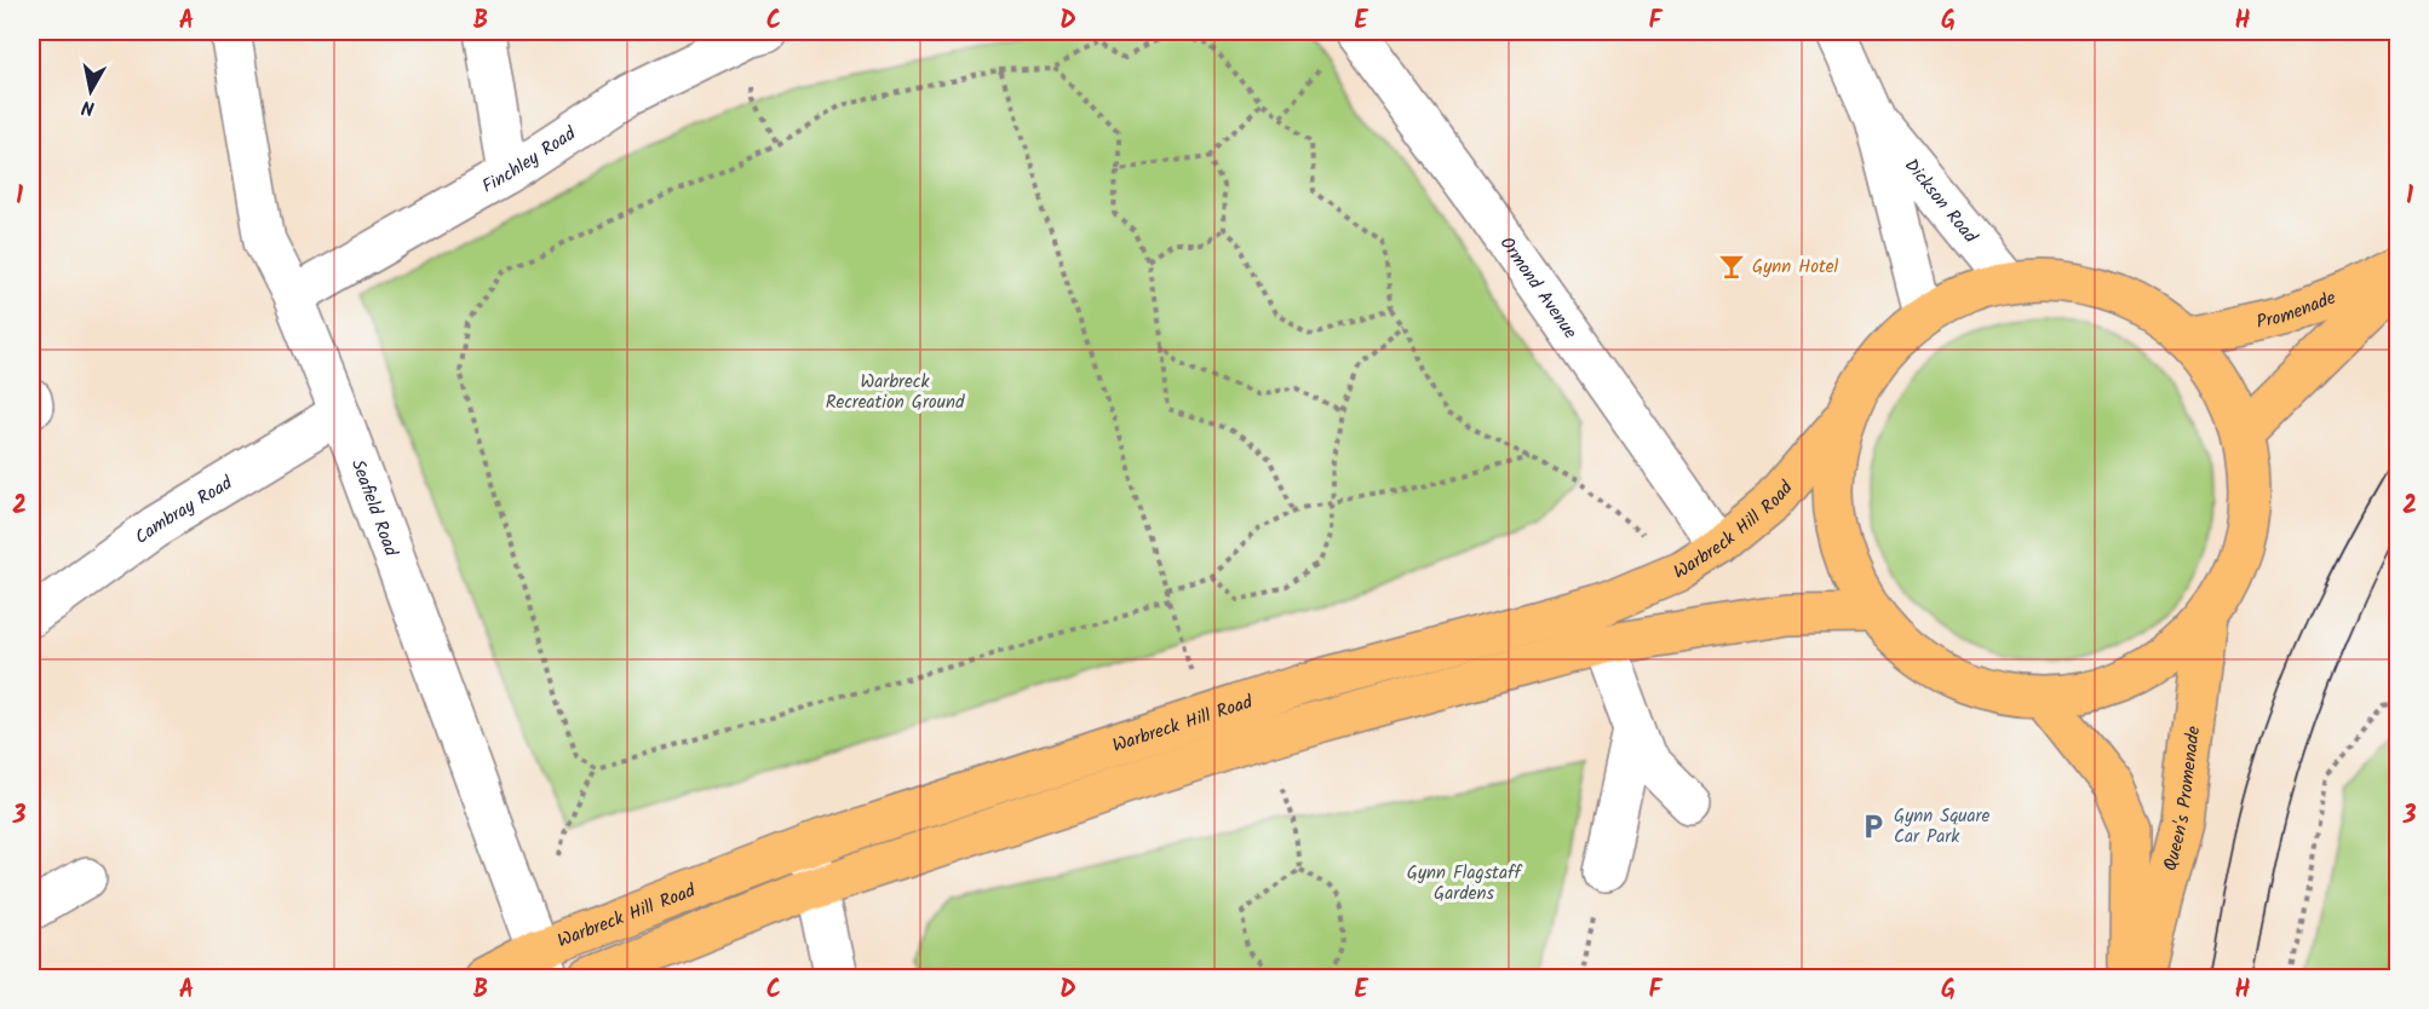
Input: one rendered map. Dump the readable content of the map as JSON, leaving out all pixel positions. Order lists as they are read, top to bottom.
{
  "streets": {
    "main road": ["Promenade", "Warbreck Hill Road", "Queen's Promenade"],
    "street": [
      "Finchley Road",
      "Dickson Road",
      "Ormond Avenue",
      "Seafield Road",
      "Cambray Road"
    ]
  },
  "crossings": [
    ["Finchley Road", "Seafield Road"],
    ["Ormond Avenue", "Warbreck Hill Road"],
    ["Seafield Road", "Cambray Road"],
    ["Seafield Road", "Warbreck Hill Road"]
  ],
  "parks": ["Warbreck Recreation Ground", "Gynn Flagstaff Gardens"],
  "places": {
    "bar": ["Gynn Hotel"],
    "parking": ["Gynn Square Car Park"]
  },
  "north": "bottom",
  "grid": {
    "columns": [
      "A",
      "B",
      "C",
      "D",
      "E",
      "F",
      "G",
      "H"
    ],
    "rows": ["1", "2", "3"]
  }
}
